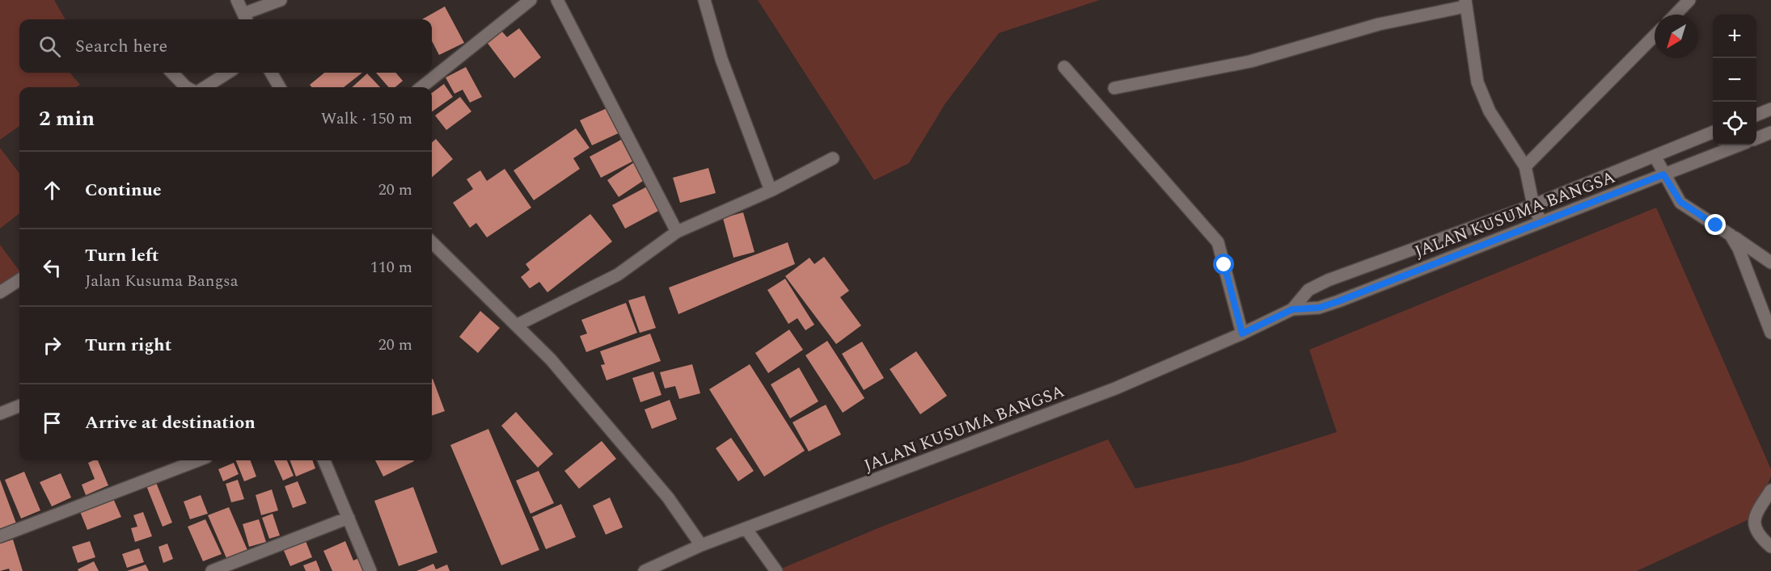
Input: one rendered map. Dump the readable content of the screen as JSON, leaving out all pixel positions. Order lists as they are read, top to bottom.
{
  "streets": {
    "street": ["JALAN KUSUMA BANGSA"]
  },
  "north": "bottom left",
  "page": {
    "map_buttons": ["+", "−"],
    "search": "Search here",
    "heading": ["2 min", "Walk · 150 m"],
    "list": [
      ["Continue", "20 m"],
      ["Turn left", "Jalan Kusuma Bangsa", "110 m"],
      ["Turn right", "20 m"],
      "Arrive at destination"
    ]
  }
}
